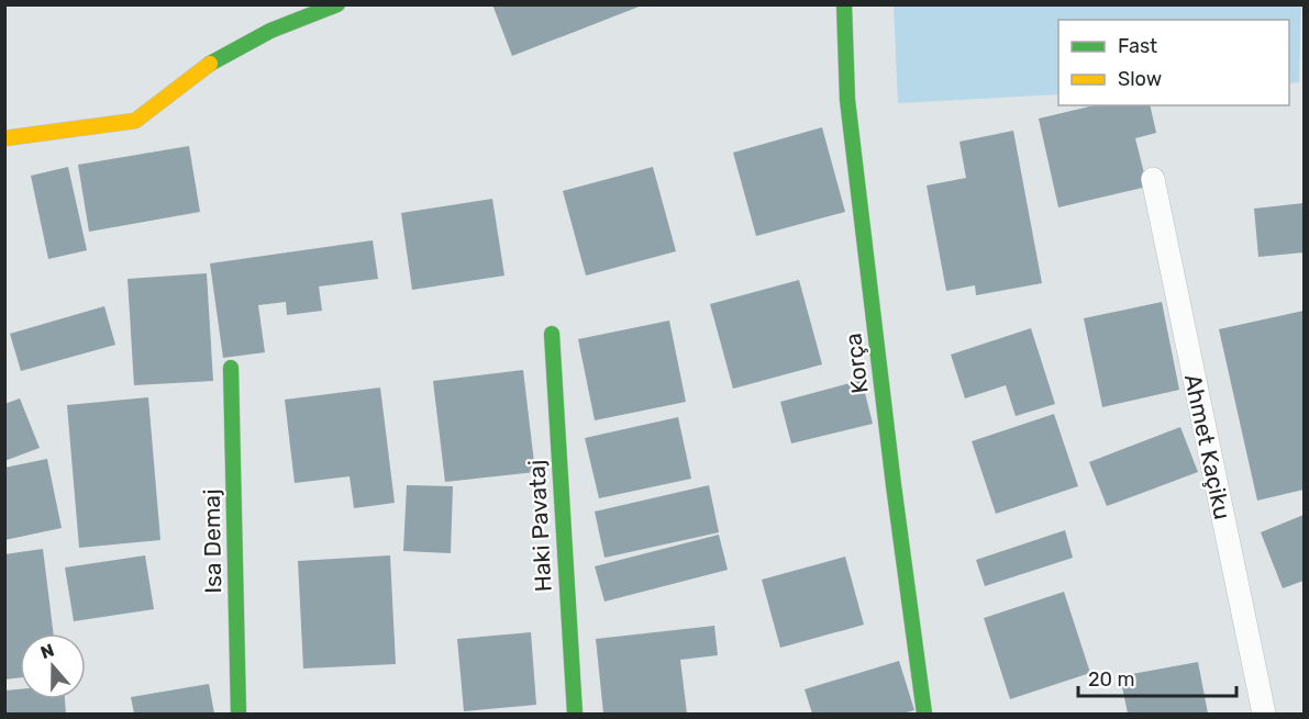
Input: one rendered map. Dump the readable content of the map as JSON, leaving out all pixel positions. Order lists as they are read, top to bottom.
{
  "streets": {
    "street": ["Korça", "Haki Pavataj", "Isa Demaj"],
    "lane": ["Ahmet Kaçiku"]
  },
  "legend": ["Fast", "Slow"],
  "scale_bar": "20 m",
  "north": "top"
}
